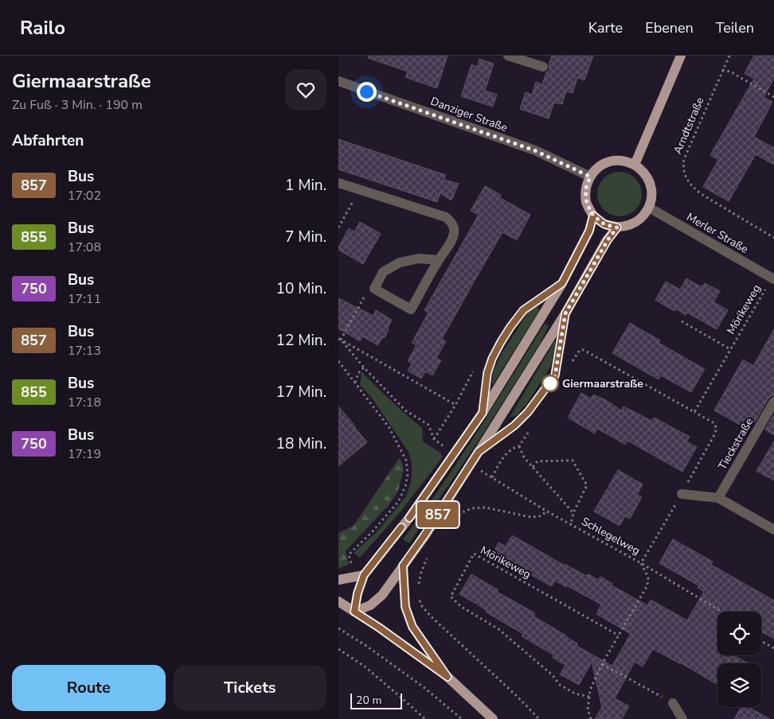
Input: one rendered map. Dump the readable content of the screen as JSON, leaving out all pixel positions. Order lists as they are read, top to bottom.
{
  "streets": {
    "street": ["Danziger Straße", "Merler Straße", "Tieckstraße"],
    "path": ["Arndtstraße", "Mörikeweg", "Schlegelweg"]
  },
  "crossings": [
    ["Danziger Straße", "Merler Straße"],
    ["Merler Straße", "Mörikeweg"]
  ],
  "places": ["Giermaarstraße"],
  "lines": ["bus line 857"],
  "scale_bar": "20 m",
  "page": {
    "header": "Railo",
    "nav": ["Karte", "Ebenen", "Teilen"],
    "heading": [
      ["Giermaarstraße", "Zu Fuß · 3 Min. · 190 m"],
      "Abfahrten"
    ],
    "on_map": "857",
    "list": [
      {
        "mark": "857",
        "name": "Bus",
        "note": "17:02",
        "value": "1 Min."
      },
      {
        "mark": "855",
        "name": "Bus",
        "note": "17:08",
        "value": "7 Min."
      },
      {
        "mark": "750",
        "name": "Bus",
        "note": "17:11",
        "value": "10 Min."
      },
      {
        "mark": "857",
        "name": "Bus",
        "note": "17:13",
        "value": "12 Min."
      },
      {
        "mark": "855",
        "name": "Bus",
        "note": "17:18",
        "value": "17 Min."
      },
      {
        "mark": "750",
        "name": "Bus",
        "note": "17:19",
        "value": "18 Min."
      }
    ],
    "buttons": ["Route", "Tickets"],
    "scale": "20 m"
  }
}
